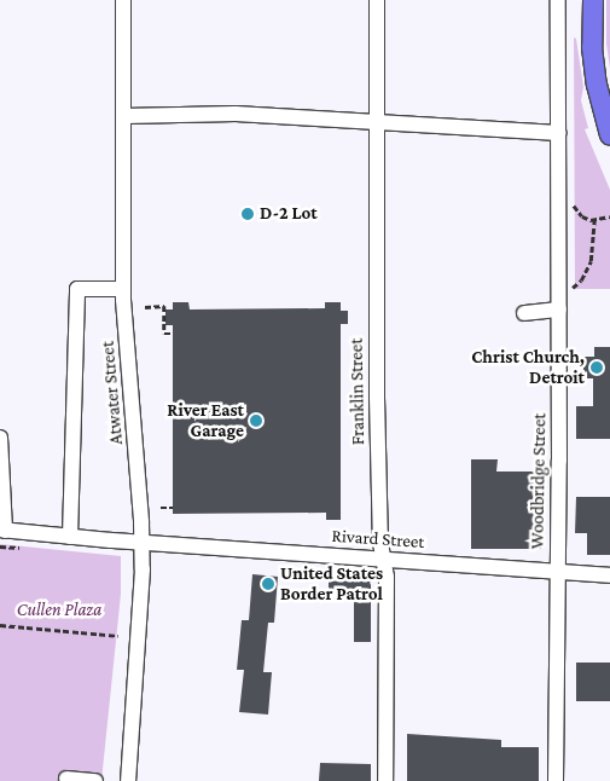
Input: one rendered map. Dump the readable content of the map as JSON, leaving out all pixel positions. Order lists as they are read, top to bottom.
{
  "streets": {
    "street": [
      "Franklin Street",
      "Atwater Street",
      "Woodbridge Street",
      "Rivard Street"
    ]
  },
  "crossings": [
    ["Franklin Street", "Rivard Street"],
    ["Atwater Street", "Rivard Street"],
    ["Woodbridge Street", "Rivard Street"]
  ],
  "parks": ["Cullen Plaza"],
  "places": [
    "D-2 Lot",
    "Christ Church, Detroit",
    "River East Garage",
    "United States Border Patrol"
  ]
}
